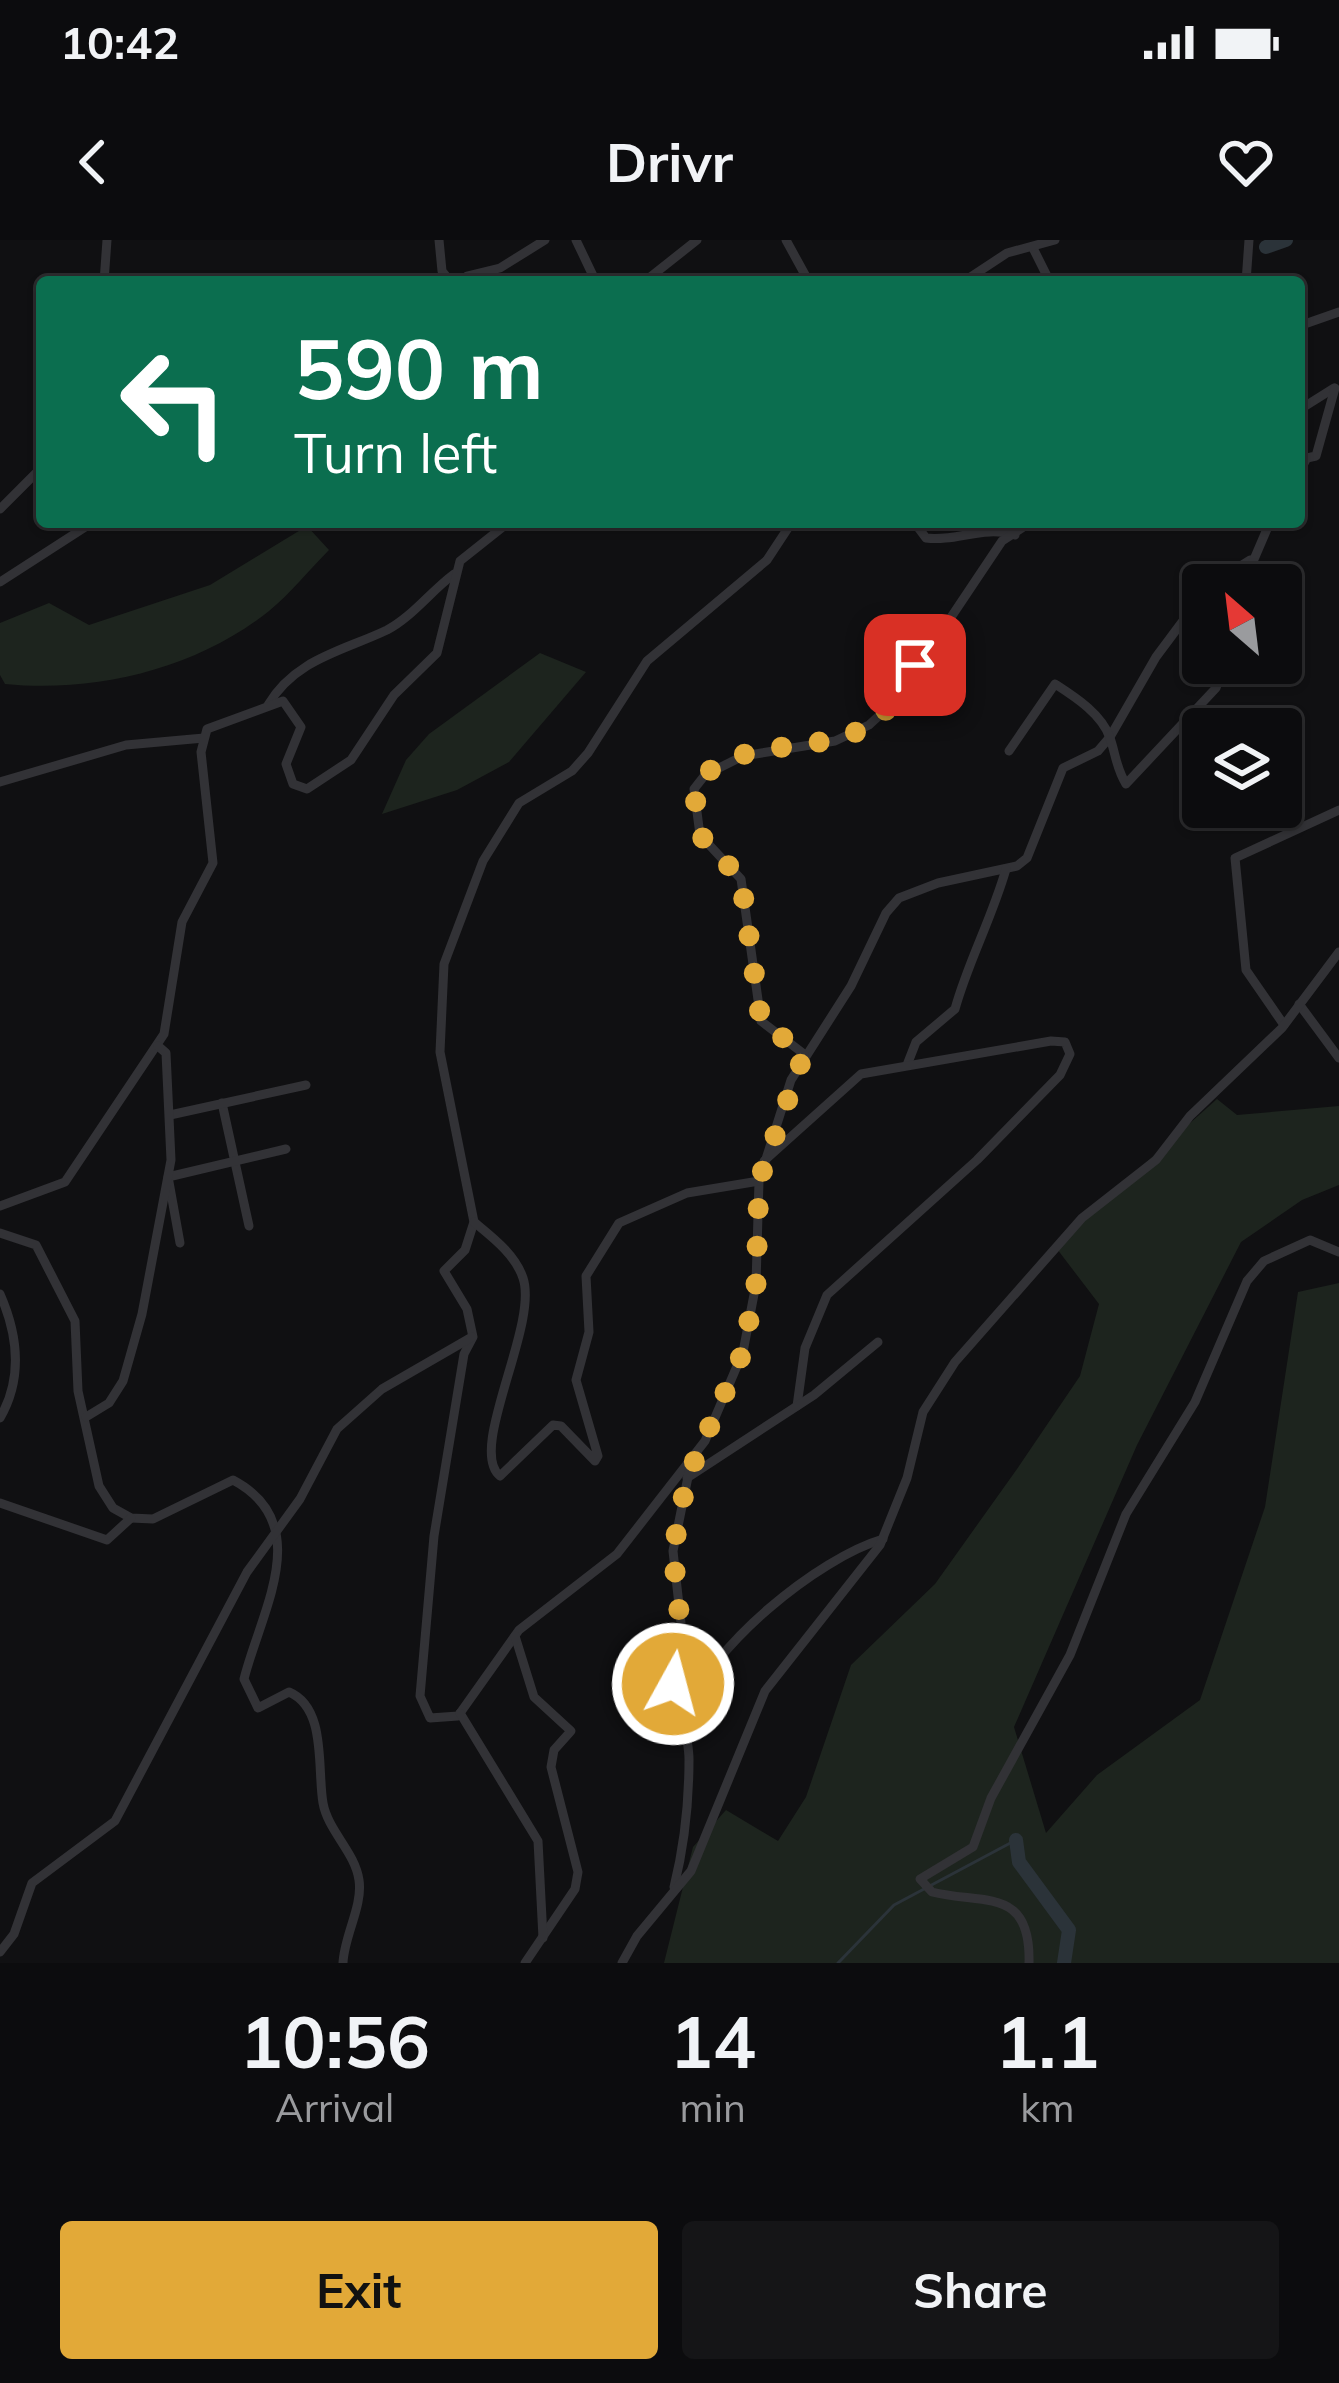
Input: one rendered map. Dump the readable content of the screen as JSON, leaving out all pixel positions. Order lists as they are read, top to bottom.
{
  "north": "top left",
  "page": {
    "status": "10:42",
    "header": "Drivr",
    "turn": ["590 m", "Turn left"],
    "eta": [
      "10:56",
      "Arrival",
      "14",
      "min",
      "1.1",
      "km"
    ],
    "buttons": ["Exit", "Share"]
  }
}
